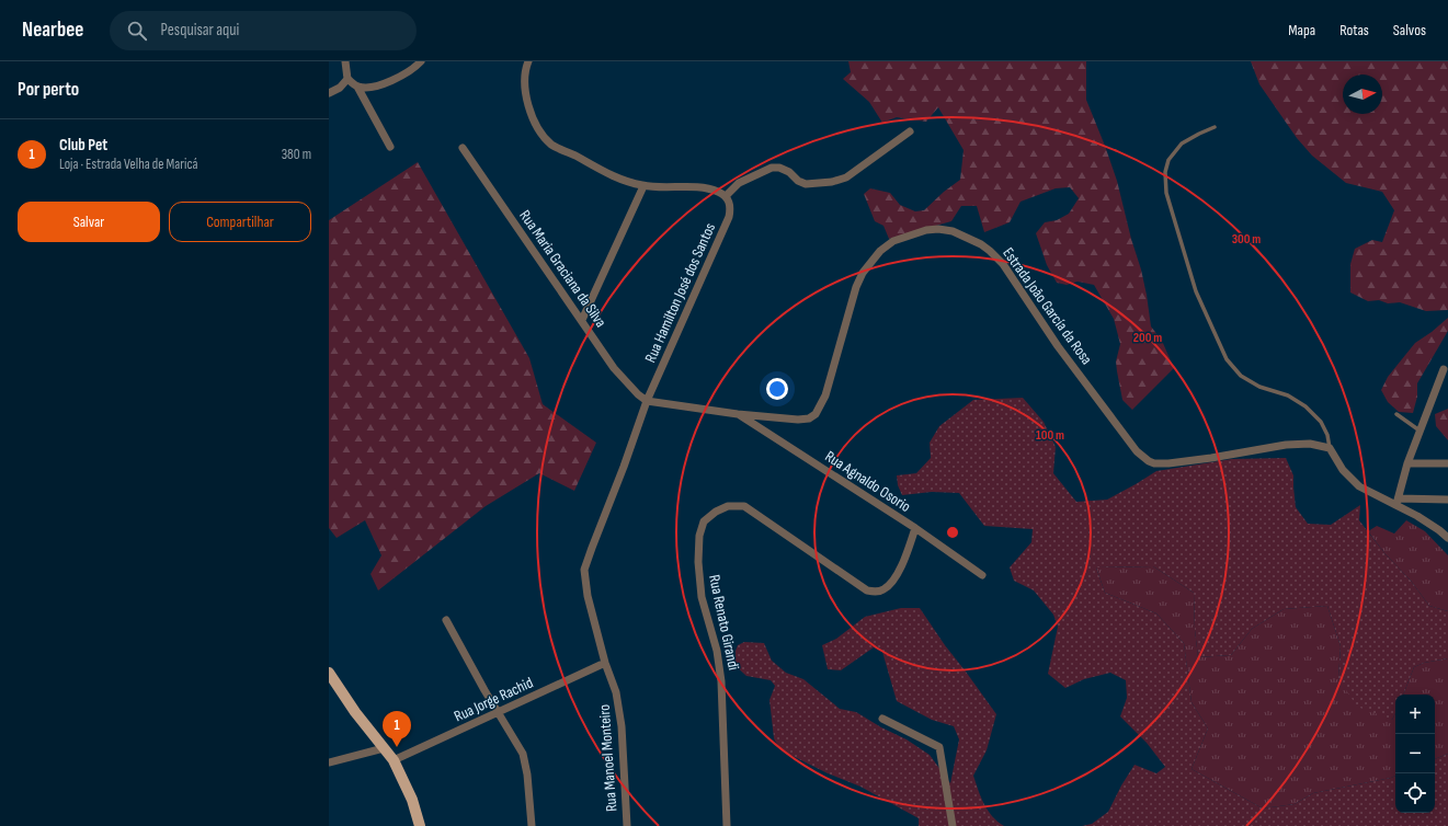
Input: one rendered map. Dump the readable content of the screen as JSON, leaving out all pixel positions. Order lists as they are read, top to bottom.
{
  "streets": {
    "street": [
      "Rua Maria Graciana da Silva",
      "Rua Hamilton José dos Santos",
      "Estrada João García da Rosa",
      "Rua Agnaldo Osorio",
      "Rua Renato Girandi",
      "Rua Jorge Rachid",
      "Rua Manoel Monteiro"
    ]
  },
  "crossings": [
    ["Rua Maria Graciana da Silva", "Rua Hamilton José dos Santos"],
    ["Rua Maria Graciana da Silva", "Estrada João García da Rosa"],
    ["Rua Hamilton José dos Santos", "Estrada João García da Rosa"],
    ["Rua Hamilton José dos Santos", "Rua Jorge Rachid"],
    ["Rua Hamilton José dos Santos", "Rua Manoel Monteiro"],
    ["Estrada João García da Rosa", "Rua Agnaldo Osorio"],
    ["Rua Agnaldo Osorio", "Rua Renato Girandi"],
    ["Rua Jorge Rachid", "Rua Manoel Monteiro"]
  ],
  "north": "right",
  "page": {
    "header": "Nearbee",
    "search": "Pesquisar aqui",
    "nav": ["Mapa", "Rotas", "Salvos"],
    "heading": "Por perto",
    "list": [
      {
        "mark": "1",
        "name": "Club Pet",
        "note": "Loja · Estrada Velha de Maricá",
        "value": "380 m"
      }
    ],
    "buttons": ["Salvar", "Compartilhar"],
    "map_buttons": ["+", "−"],
    "pins": "1"
  },
  "rings": ["300 m", "200 m", "100 m"]
}
